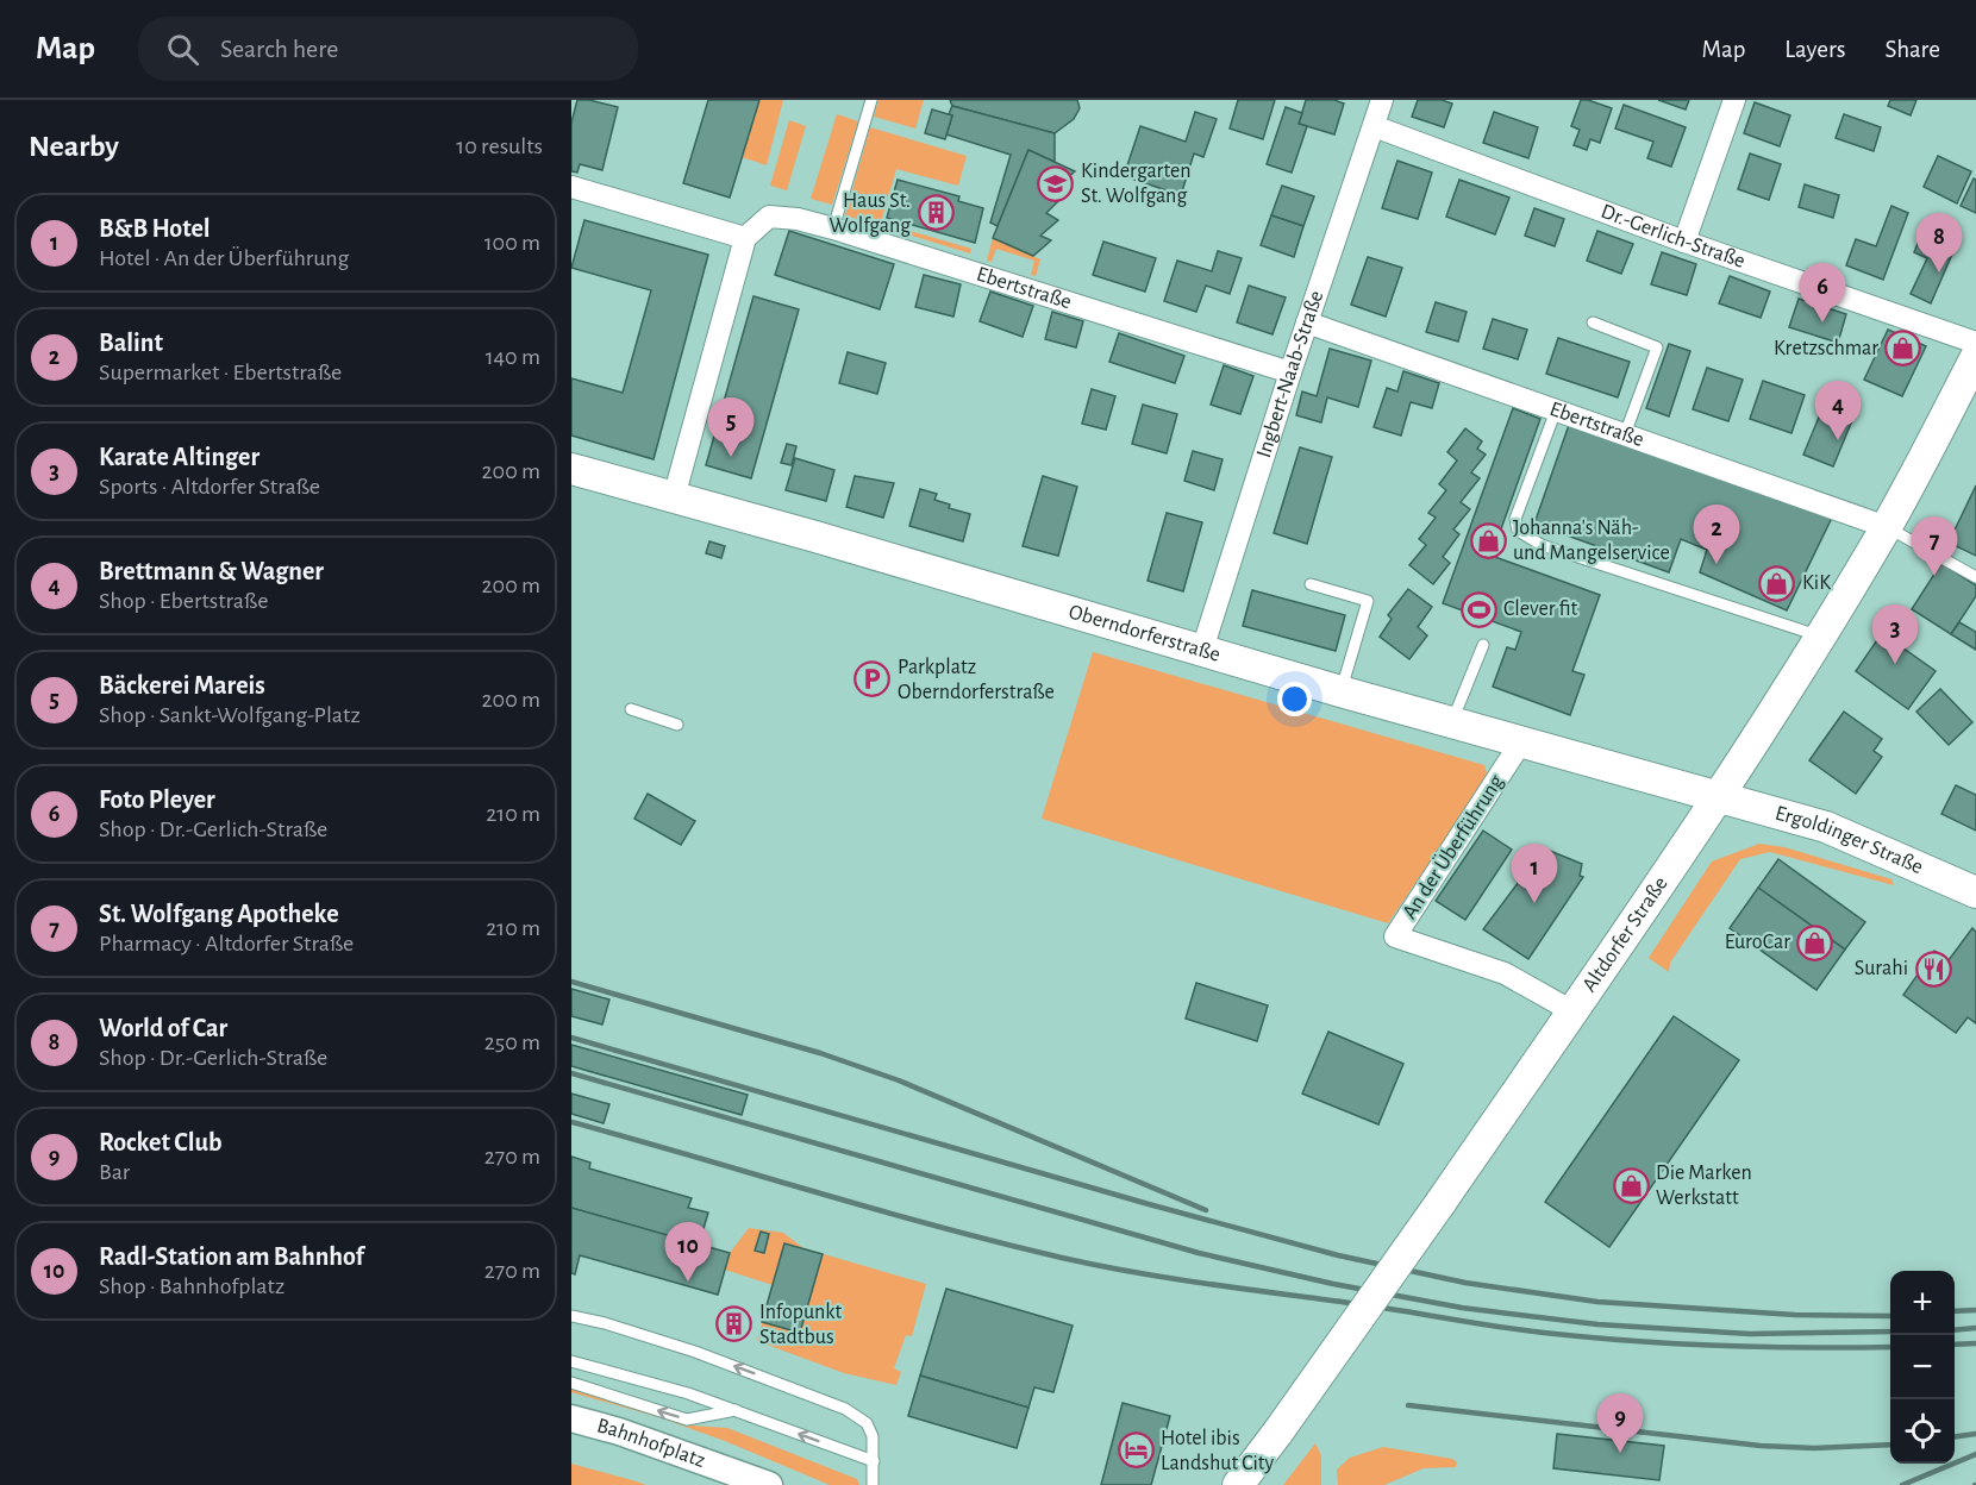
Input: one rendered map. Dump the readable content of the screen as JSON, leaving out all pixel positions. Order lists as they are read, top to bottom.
{
  "streets": {
    "main road": ["Oberndorferstraße", "Ergoldinger Straße", "Altdorfer Straße"],
    "street": [
      "Dr.-Gerlich-Straße",
      "Ebertstraße",
      "Ingbert-Naab-Straße",
      "An der Überführung",
      "Bahnhofplatz"
    ]
  },
  "crossings": [
    ["Dr.-Gerlich-Straße", "Ingbert-Naab-Straße"],
    ["Ebertstraße", "Ingbert-Naab-Straße"],
    ["Ebertstraße", "Altdorfer Straße"],
    ["Ingbert-Naab-Straße", "Oberndorferstraße"],
    ["Oberndorferstraße", "Ergoldinger Straße"],
    ["Oberndorferstraße", "An der Überführung"],
    ["Oberndorferstraße", "Altdorfer Straße"],
    ["Ergoldinger Straße", "Altdorfer Straße"],
    ["An der Überführung", "Altdorfer Straße"]
  ],
  "places": {
    "school or university": ["Kindergarten St. Wolfgang"],
    "building": ["Haus St. Wolfgang", "Infopunkt Stadtbus"],
    "shop": [
      "Kretzschmar",
      "Johanna's Näh- und Mangelservice",
      "KiK",
      "EuroCar",
      "Die Marken Werkstatt"
    ],
    "sports": ["Clever fit"],
    "parking": ["Parkplatz Oberndorferstraße"],
    "restaurant": ["Surahi"],
    "hotel": ["Hotel ibis Landshut City"]
  },
  "page": {
    "header": "Map",
    "search": "Search here",
    "nav": ["Map", "Layers", "Share"],
    "heading": ["Nearby", "10 results"],
    "list": [
      {
        "mark": "1",
        "name": "B&B Hotel",
        "note": "Hotel · An der Überführung",
        "value": "100 m"
      },
      {
        "mark": "2",
        "name": "Balint",
        "note": "Supermarket · Ebertstraße",
        "value": "140 m"
      },
      {
        "mark": "3",
        "name": "Karate Altinger",
        "note": "Sports · Altdorfer Straße",
        "value": "200 m"
      },
      {
        "mark": "4",
        "name": "Brettmann & Wagner",
        "note": "Shop · Ebertstraße",
        "value": "200 m"
      },
      {
        "mark": "5",
        "name": "Bäckerei Mareis",
        "note": "Shop · Sankt-Wolfgang-Platz",
        "value": "200 m"
      },
      {
        "mark": "6",
        "name": "Foto Pleyer",
        "note": "Shop · Dr.-Gerlich-Straße",
        "value": "210 m"
      },
      {
        "mark": "7",
        "name": "St. Wolfgang Apotheke",
        "note": "Pharmacy · Altdorfer Straße",
        "value": "210 m"
      },
      {
        "mark": "8",
        "name": "World of Car",
        "note": "Shop · Dr.-Gerlich-Straße",
        "value": "250 m"
      },
      {
        "mark": "9",
        "name": "Rocket Club",
        "note": "Bar",
        "value": "270 m"
      },
      {
        "mark": "10",
        "name": "Radl-Station am Bahnhof",
        "note": "Shop · Bahnhofplatz",
        "value": "270 m"
      }
    ],
    "pins": [
      "8",
      "6",
      "4",
      "5",
      "2",
      "7",
      "3",
      "1",
      "10",
      "9"
    ],
    "map_buttons": ["+", "−"]
  }
}
